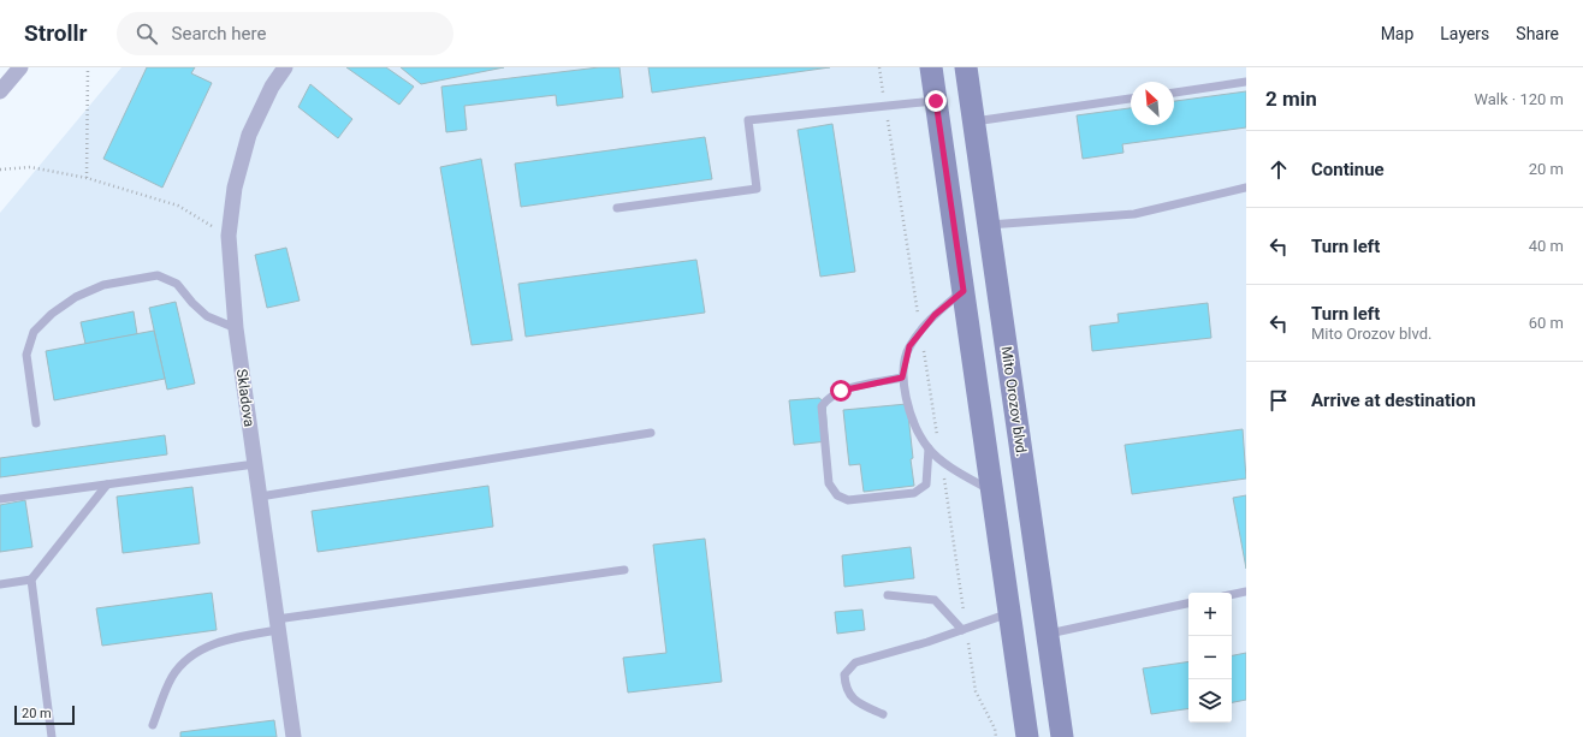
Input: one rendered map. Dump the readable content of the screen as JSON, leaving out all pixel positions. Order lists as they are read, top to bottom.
{
  "streets": {
    "main road": ["Mito Orozov blvd."],
    "street": ["Skladova"]
  },
  "scale_bar": "20 m",
  "north": "top left",
  "page": {
    "header": "Strollr",
    "search": "Search here",
    "nav": ["Map", "Layers", "Share"],
    "heading": ["2 min", "Walk · 120 m"],
    "list": [
      ["Continue", "20 m"],
      ["Turn left", "40 m"],
      ["Turn left", "Mito Orozov blvd.", "60 m"],
      "Arrive at destination"
    ],
    "map_buttons": ["+", "−"],
    "scale": "20 m"
  }
}
